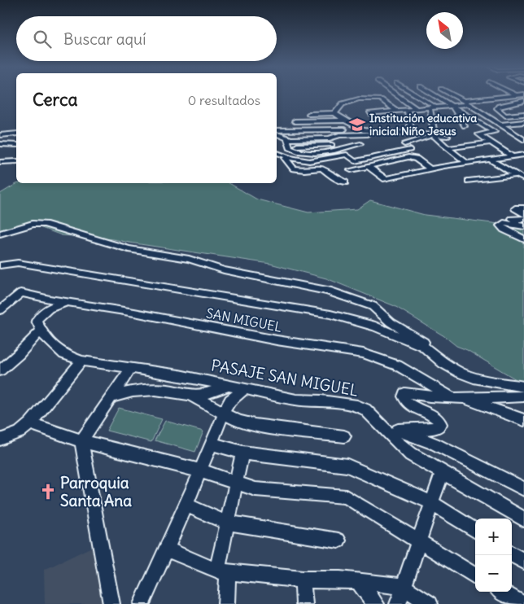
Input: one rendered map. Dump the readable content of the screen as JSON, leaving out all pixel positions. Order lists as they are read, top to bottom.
{
  "streets": {
    "street": ["SAN MIGUEL", "PASAJE SAN MIGUEL"]
  },
  "places": {
    "school or university": ["Institución educativa inicial Niño Jesus"],
    "church": ["Parroquia Santa Ana"]
  },
  "north": "top left",
  "page": {
    "search": "Buscar aquí",
    "heading": ["Cerca", "0 resultados"],
    "map_buttons": ["+", "−"]
  }
}
